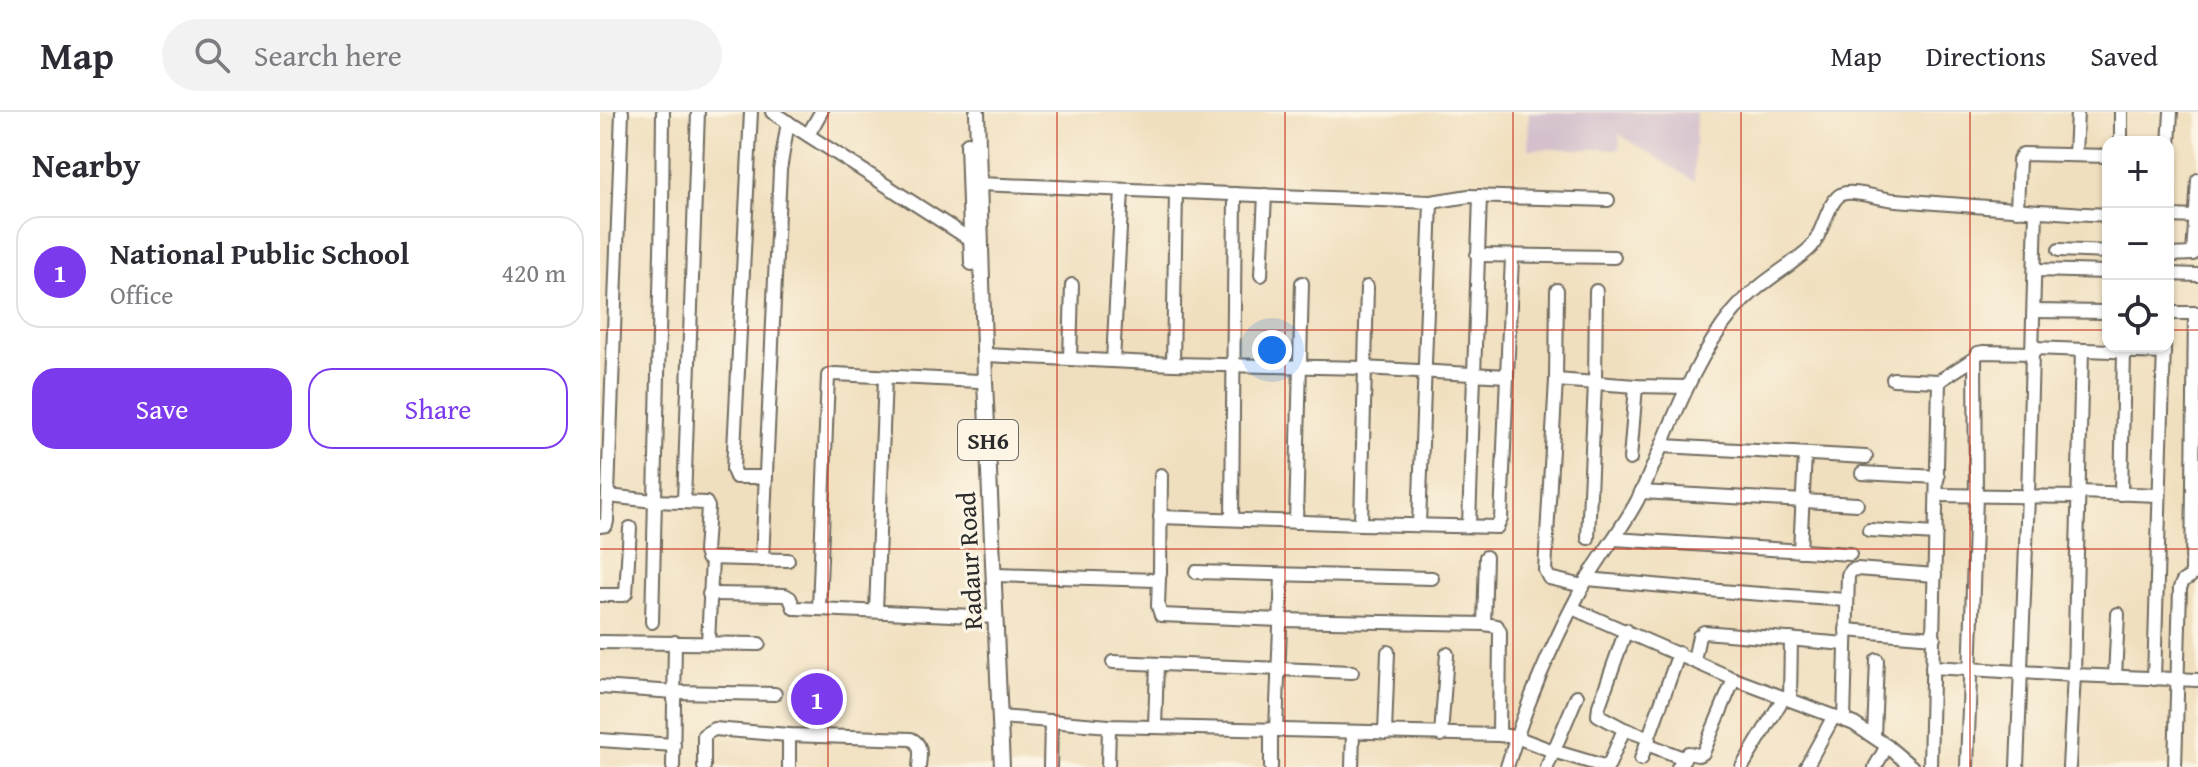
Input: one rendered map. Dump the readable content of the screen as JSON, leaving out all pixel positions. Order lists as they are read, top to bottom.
{
  "streets": {
    "main road": ["SH6", "Radaur Road"]
  },
  "page": {
    "header": "Map",
    "search": "Search here",
    "nav": ["Map", "Directions", "Saved"],
    "heading": "Nearby",
    "map_buttons": ["+", "−"],
    "list": [
      {
        "mark": "1",
        "name": "National Public School",
        "note": "Office",
        "value": "420 m"
      }
    ],
    "buttons": ["Save", "Share"],
    "pins": "1"
  }
}
